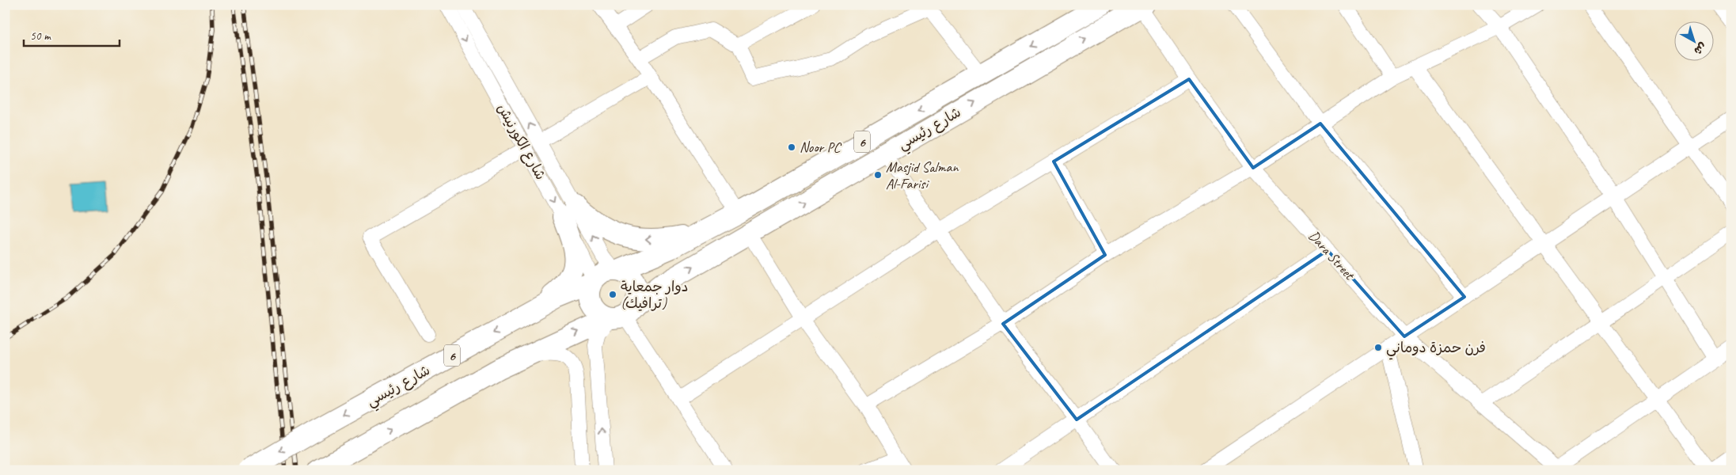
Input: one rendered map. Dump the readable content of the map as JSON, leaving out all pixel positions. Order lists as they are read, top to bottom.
{
  "streets": {
    "highway": ["شارع رئيسي", "6"],
    "street": ["شارع الكورنيش", "Dara Street"]
  },
  "crossings": [
    ["شارع رئيسي", "شارع الكورنيش"],
    ["شارع رئيسي", "Dara Street"]
  ],
  "places": [
    "Noor PC",
    "Masjid Salman Al-Farisi",
    "دوار جمعاية (ترافيك)",
    "فرن حمزة دوماني"
  ],
  "scale_bar": "50 m",
  "north": "bottom right"
}
